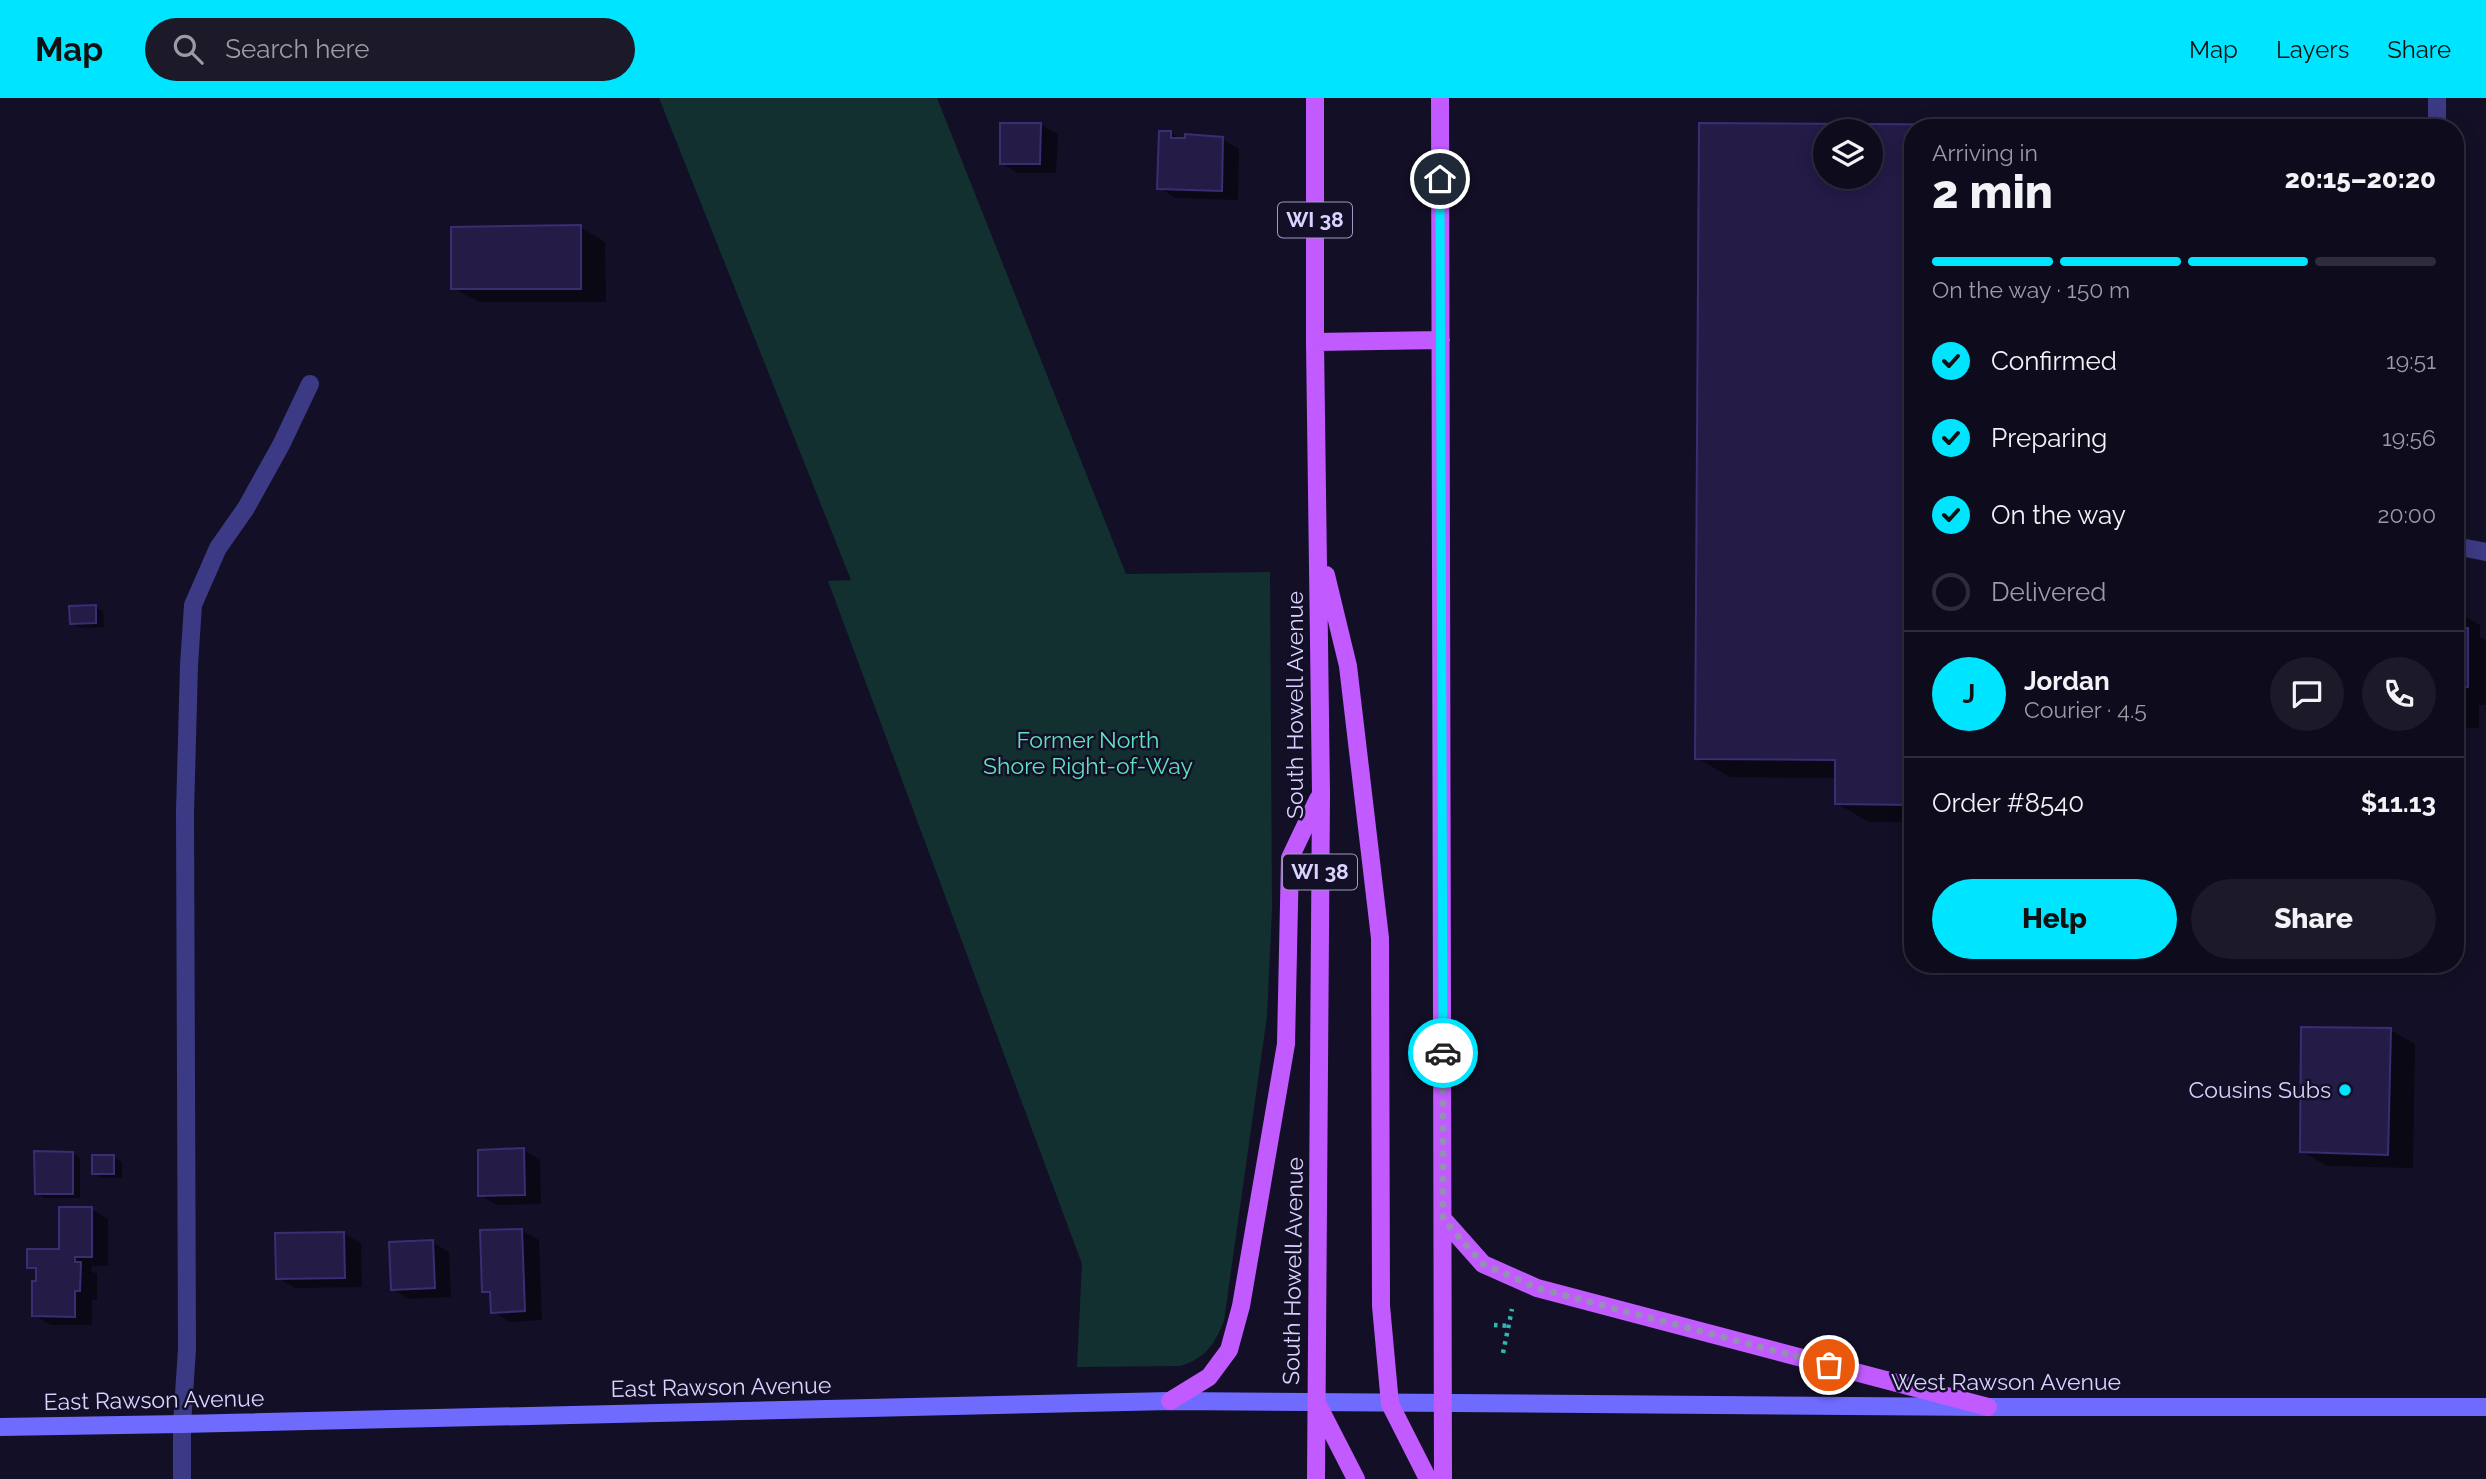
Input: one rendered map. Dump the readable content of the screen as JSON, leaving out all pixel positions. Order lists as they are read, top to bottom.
{
  "streets": {
    "main road": [
      "WI 38",
      "South Howell Avenue",
      "West Rawson Avenue",
      "East Rawson Avenue"
    ]
  },
  "crossings": [
    ["South Howell Avenue", "East Rawson Avenue"],
    ["West Rawson Avenue", "East Rawson Avenue"]
  ],
  "parks": ["Former North Shore Right-of-Way"],
  "places": ["Cousins Subs"],
  "page": {
    "header": "Map",
    "search": "Search here",
    "nav": ["Map", "Layers", "Share"],
    "heading": ["2 min", "Arriving in", "20:15–20:20"],
    "panel": [
      "Jordan",
      "Courier · 4.5",
      "Order #8540",
      "$11.13"
    ],
    "bar": "On the way · 150 m",
    "list": [
      ["Confirmed", "19:51"],
      ["Preparing", "19:56"],
      ["On the way", "20:00"],
      "Delivered"
    ],
    "round": "J",
    "buttons": ["Help", "Share"]
  }
}
